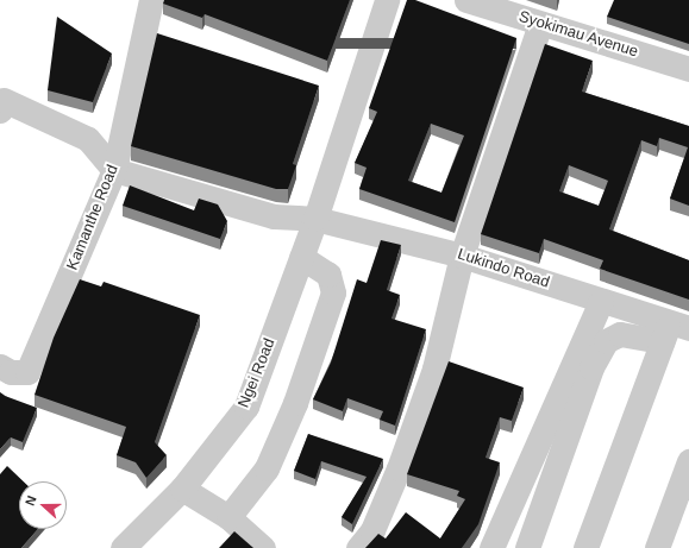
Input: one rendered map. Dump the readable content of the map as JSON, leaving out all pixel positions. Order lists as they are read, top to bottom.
{
  "streets": {
    "street": [
      "Syokimau Avenue",
      "Kamanthe Road",
      "Lukindo Road",
      "Ngei Road"
    ]
  },
  "crossings": [
    ["Lukindo Road", "Ngei Road"]
  ],
  "north": "left"
}
